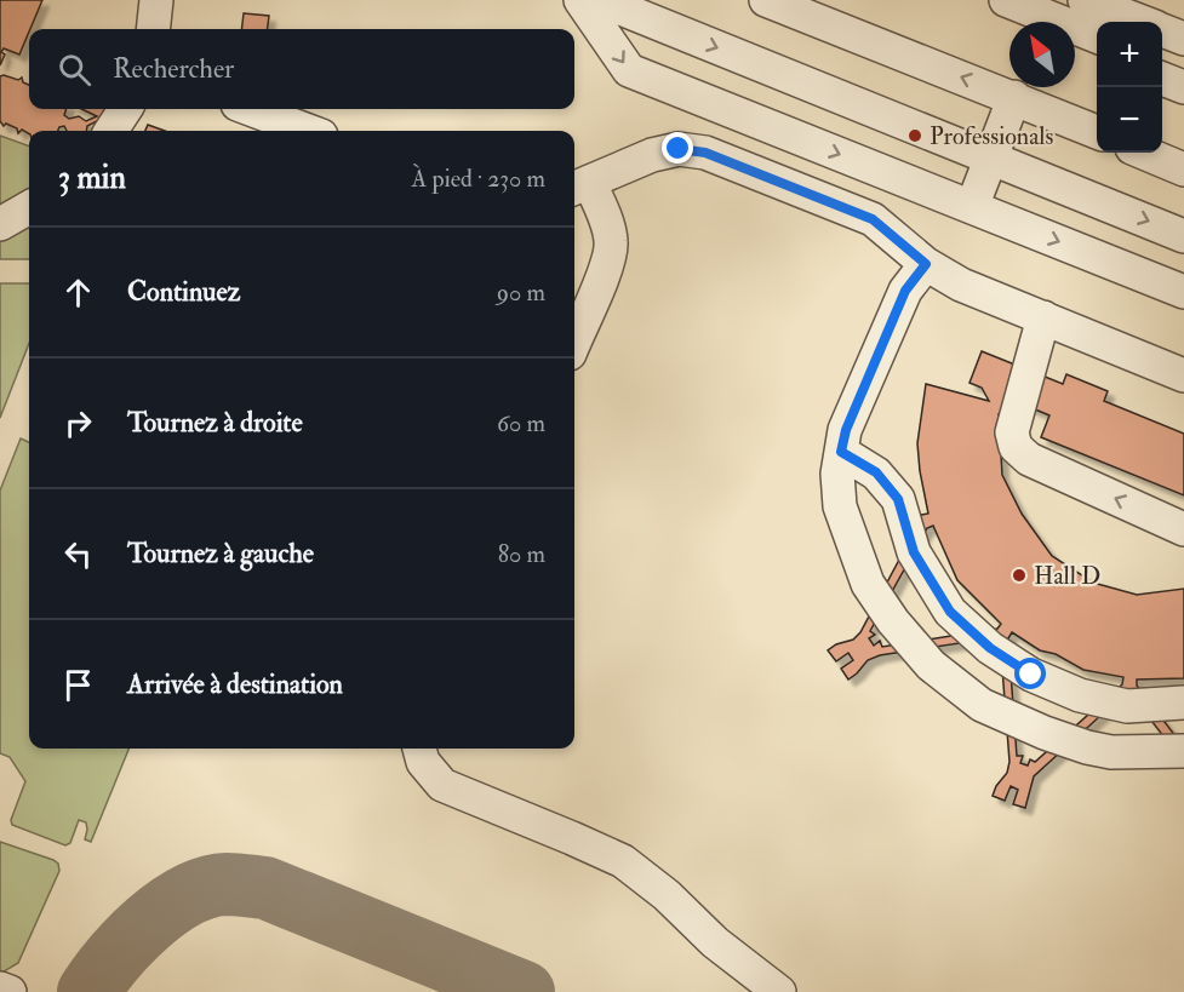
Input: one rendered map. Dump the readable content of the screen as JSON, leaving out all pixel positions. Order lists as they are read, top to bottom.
{
  "places": ["Professionals", "Hall D"],
  "north": "top left",
  "page": {
    "map_buttons": ["+", "−"],
    "search": "Rechercher",
    "heading": ["3 min", "À pied · 230 m"],
    "list": [
      ["Continuez", "90 m"],
      ["Tournez à droite", "60 m"],
      ["Tournez à gauche", "80 m"],
      "Arrivée à destination"
    ]
  }
}
